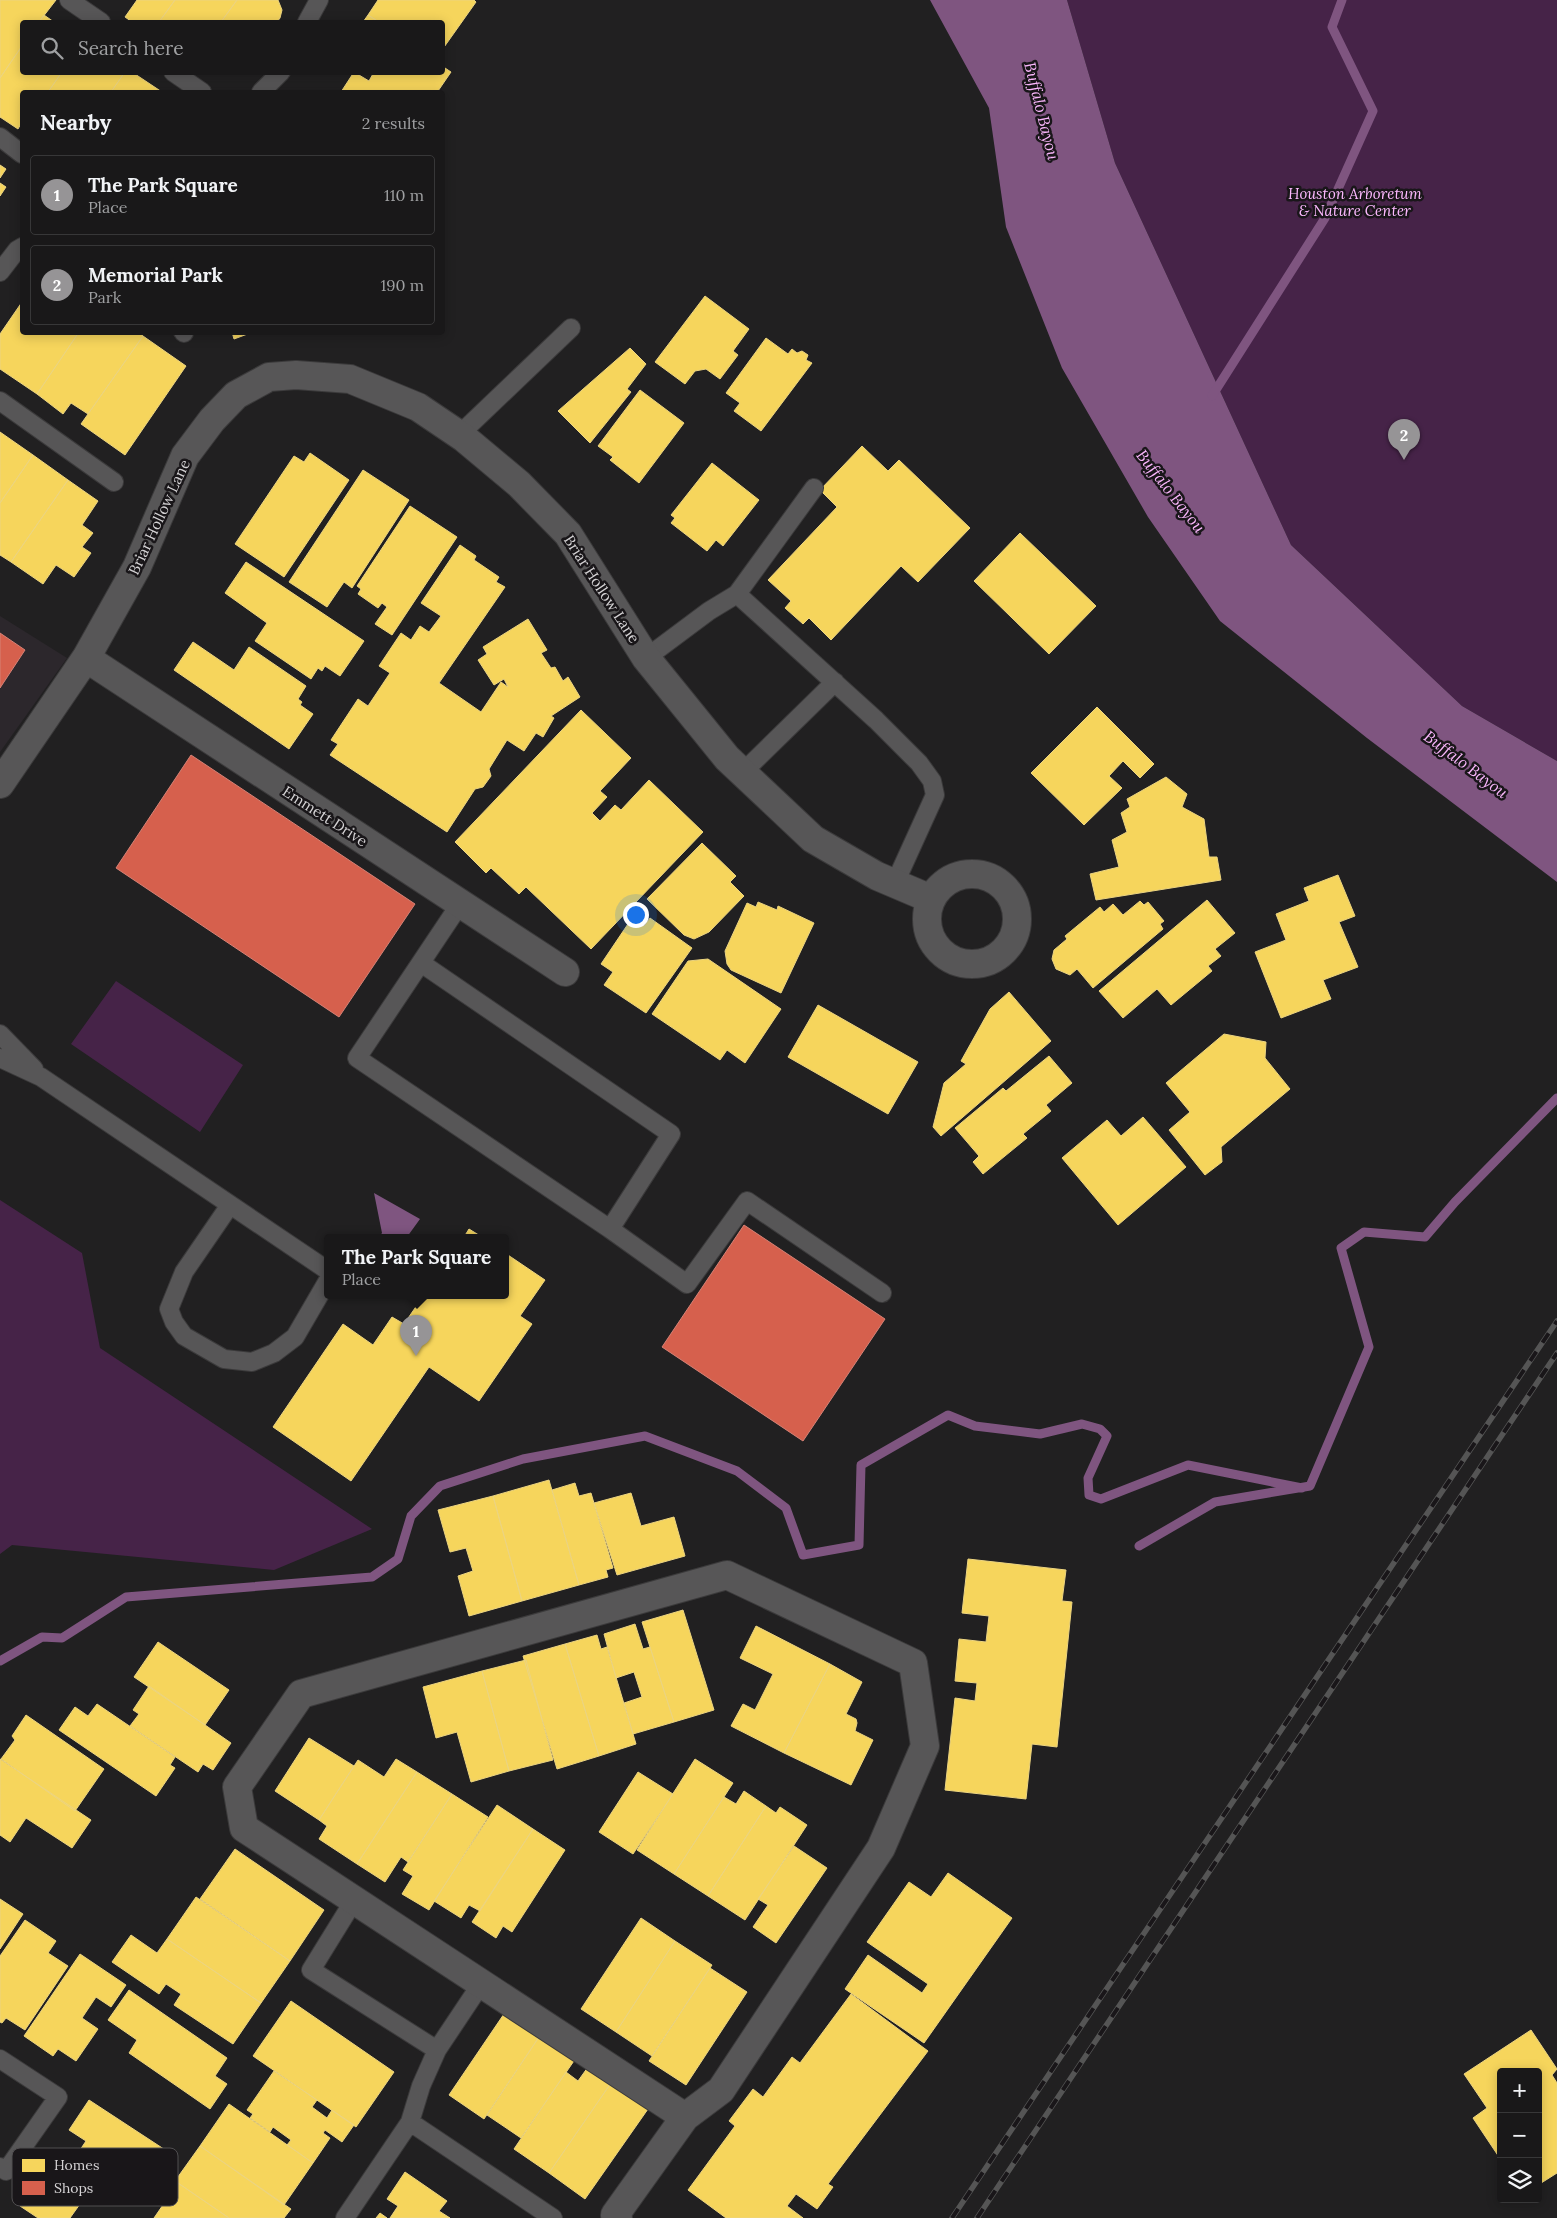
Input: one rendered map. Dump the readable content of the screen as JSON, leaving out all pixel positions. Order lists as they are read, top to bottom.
{
  "streets": {
    "street": ["Briar Hollow Lane", "Emmett Drive"]
  },
  "crossings": [
    ["Briar Hollow Lane", "Emmett Drive"]
  ],
  "water": ["Buffalo Bayou"],
  "parks": ["Houston Arboretum & Nature Center"],
  "legend": ["Homes", "Shops"],
  "page": {
    "search": "Search here",
    "heading": ["Nearby", "2 results"],
    "list": [
      {
        "mark": "1",
        "name": "The Park Square",
        "note": "Place",
        "value": "110 m"
      },
      {
        "mark": "2",
        "name": "Memorial Park",
        "note": "Park",
        "value": "190 m"
      }
    ],
    "pins": ["2", "1"],
    "popup": ["The Park Square", "Place"],
    "map_buttons": ["+", "−"]
  }
}
